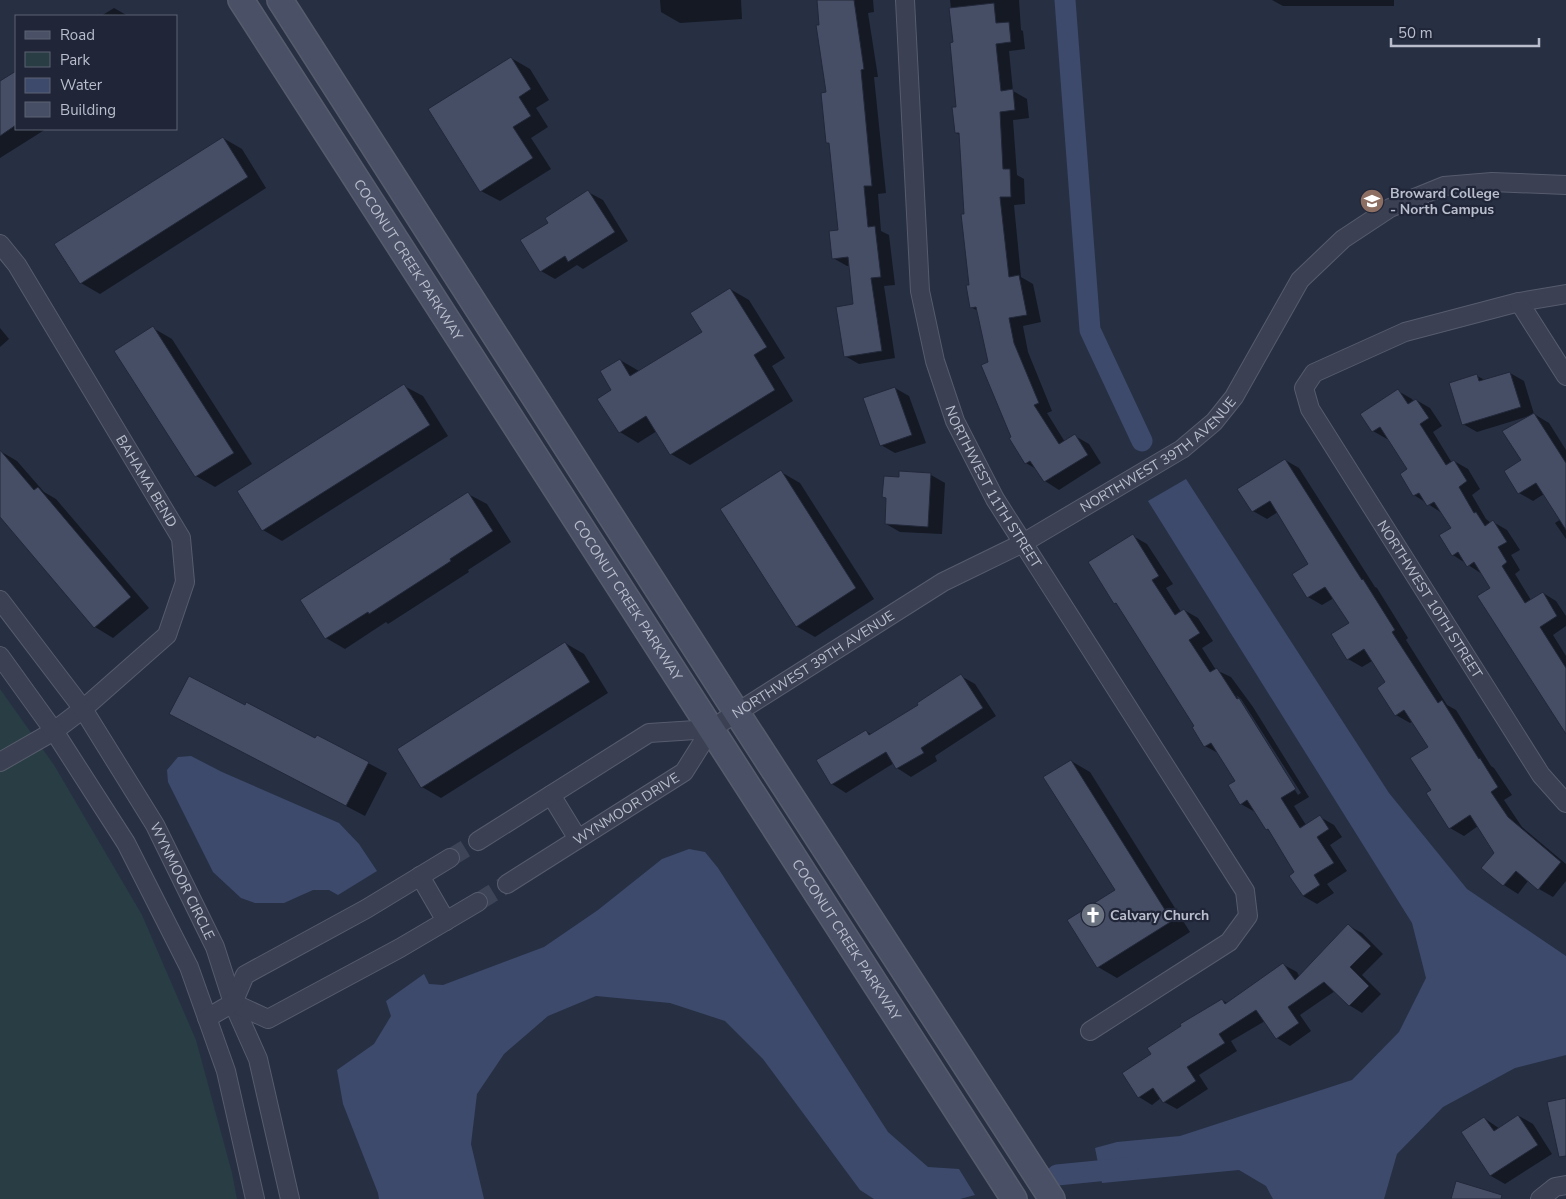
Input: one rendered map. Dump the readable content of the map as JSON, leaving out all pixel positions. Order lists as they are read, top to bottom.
{
  "streets": {
    "main road": ["COCONUT CREEK PARKWAY"],
    "street": [
      "NORTHWEST 39TH AVENUE",
      "BAHAMA BEND",
      "NORTHWEST 11TH STREET",
      "NORTHWEST 10TH STREET",
      "WYNMOOR DRIVE",
      "WYNMOOR CIRCLE"
    ]
  },
  "crossings": [
    ["COCONUT CREEK PARKWAY", "NORTHWEST 39TH AVENUE"],
    ["COCONUT CREEK PARKWAY", "WYNMOOR DRIVE"],
    ["NORTHWEST 39TH AVENUE", "NORTHWEST 11TH STREET"],
    ["NORTHWEST 39TH AVENUE", "WYNMOOR DRIVE"],
    ["BAHAMA BEND", "WYNMOOR CIRCLE"]
  ],
  "places": {
    "school or university": ["Broward College - North Campus"],
    "church": ["Calvary Church"]
  },
  "legend": [
    "Road",
    "Park",
    "Water",
    "Building"
  ],
  "scale_bar": "50 m"
}
